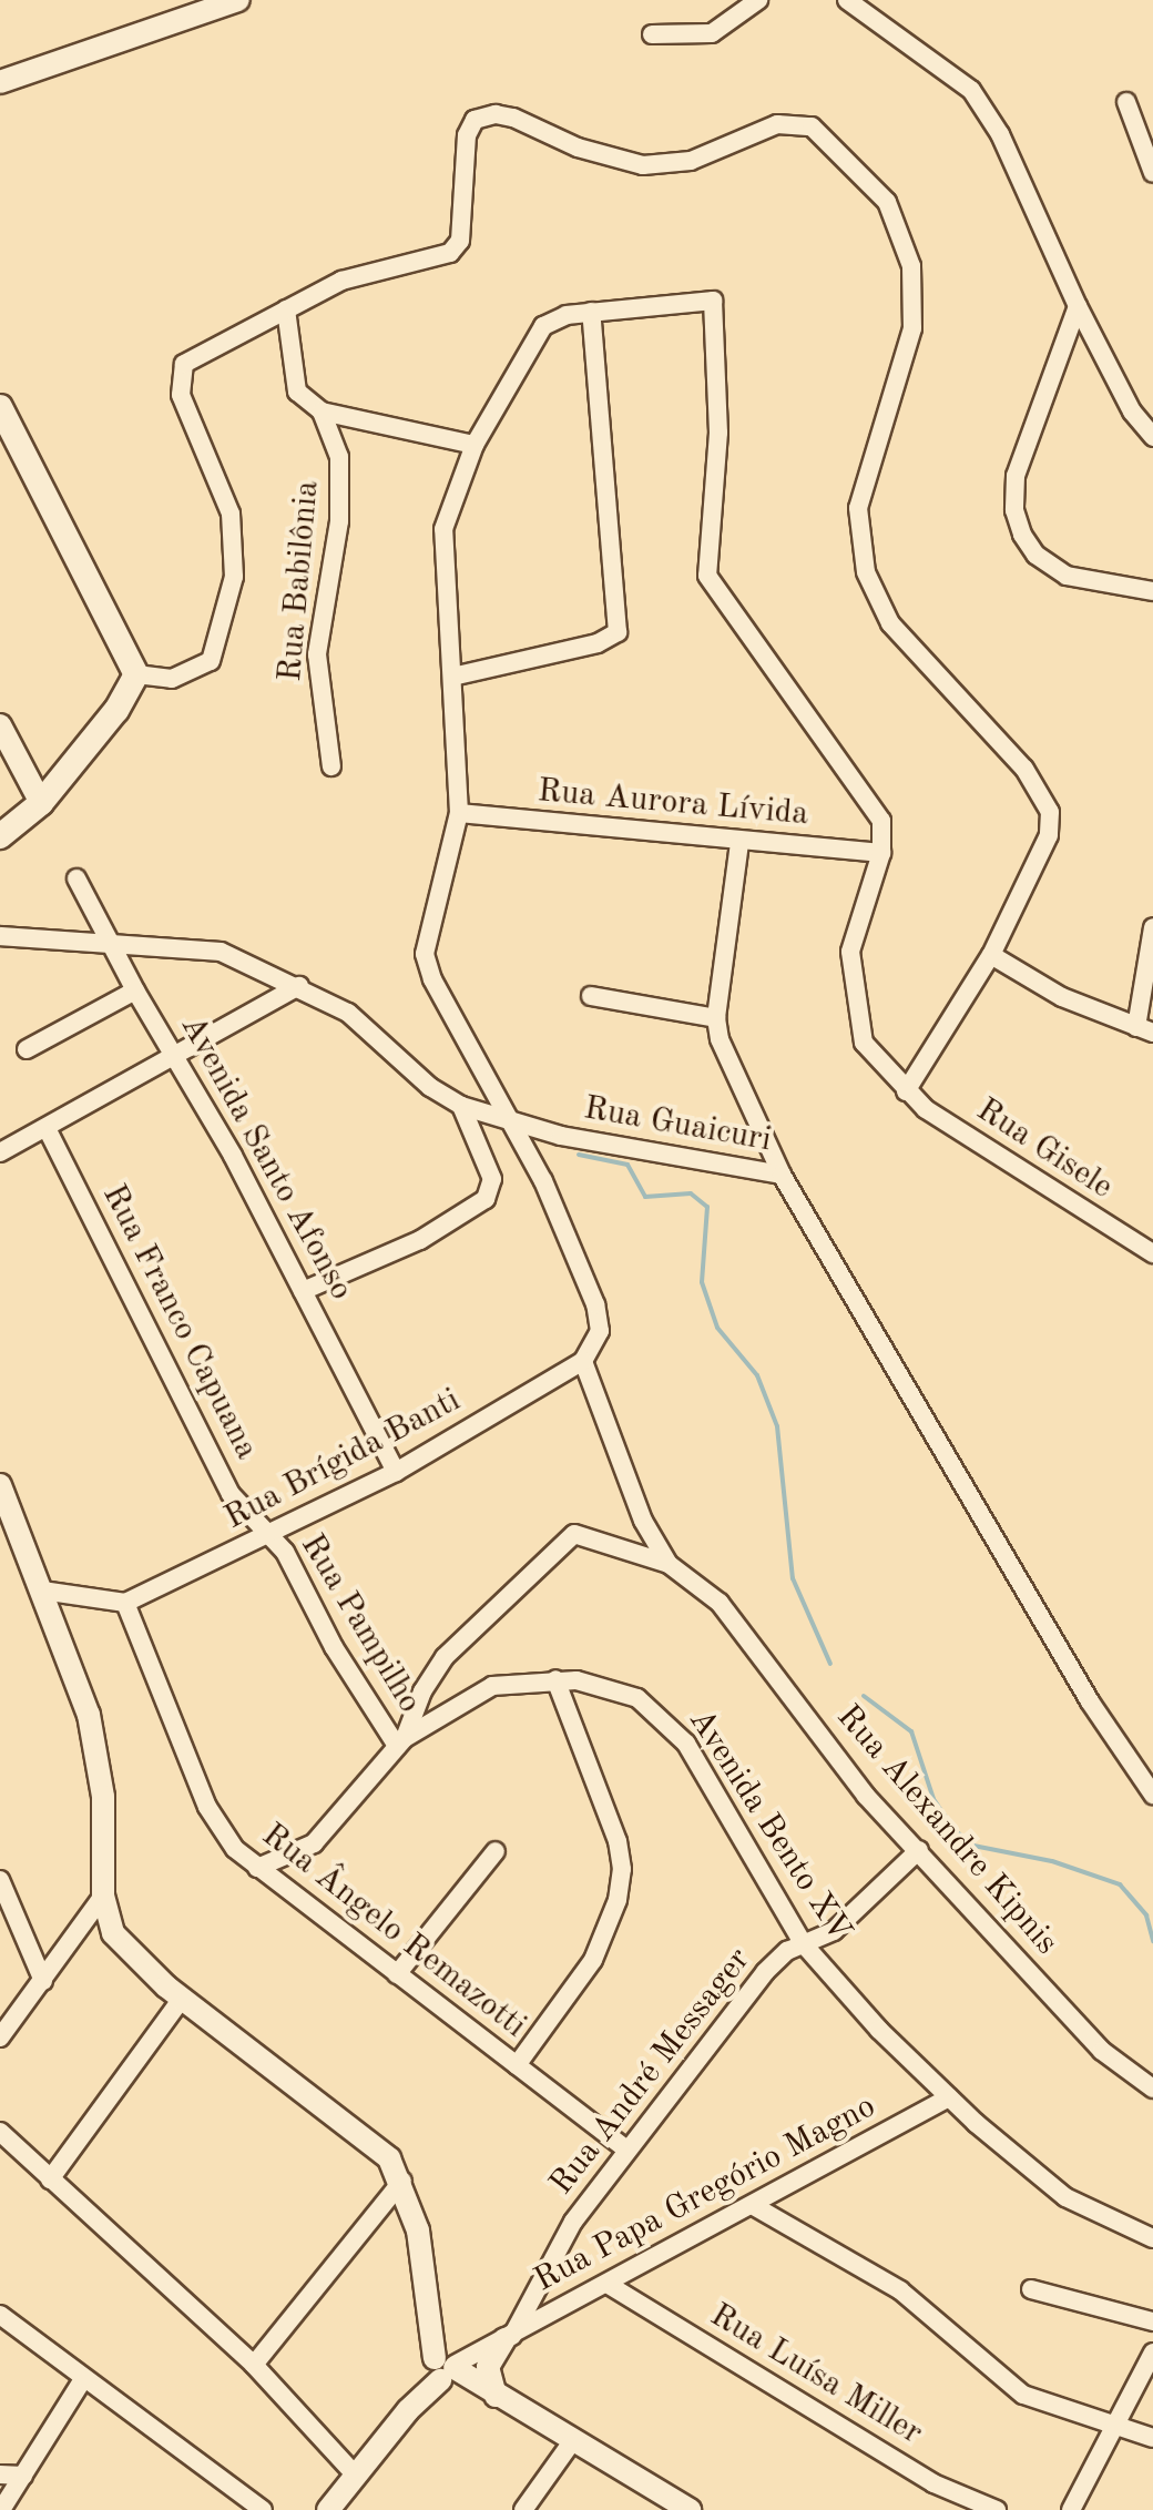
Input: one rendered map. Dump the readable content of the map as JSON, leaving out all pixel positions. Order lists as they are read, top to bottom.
{
  "streets": {
    "street": [
      "Rua Babilônia",
      "Rua Aurora Lívida",
      "Rua Guaicuri",
      "Rua Gisele",
      "Avenida Santo Afonso",
      "Rua Franco Capuana",
      "Rua Brígida Banti",
      "Rua Pampilho",
      "Avenida Bento XV",
      "Rua Alexandre Kipnis",
      "Rua Ângelo Remazotti",
      "Rua André Messager",
      "Rua Papa Gregório Magno",
      "Rua Luísa Miller"
    ]
  },
  "crossings": [
    ["Rua Aurora Lívida", "Rua Gisele"],
    ["Rua Guaicuri", "Avenida Santo Afonso"],
    ["Avenida Santo Afonso", "Rua Brígida Banti"],
    ["Rua Franco Capuana", "Rua Brígida Banti"],
    ["Rua Franco Capuana", "Rua Pampilho"],
    ["Rua Brígida Banti", "Rua Pampilho"],
    ["Rua Brígida Banti", "Rua Ângelo Remazotti"],
    ["Rua Pampilho", "Avenida Bento XV"],
    ["Rua Pampilho", "Rua Alexandre Kipnis"],
    ["Avenida Bento XV", "Rua Alexandre Kipnis"],
    ["Avenida Bento XV", "Rua Ângelo Remazotti"],
    ["Avenida Bento XV", "Rua André Messager"],
    ["Avenida Bento XV", "Rua Papa Gregório Magno"],
    ["Rua Alexandre Kipnis", "Rua André Messager"],
    ["Rua Ângelo Remazotti", "Rua André Messager"],
    ["Rua André Messager", "Rua Papa Gregório Magno"],
    ["Rua Papa Gregório Magno", "Rua Luísa Miller"]
  ]
}
